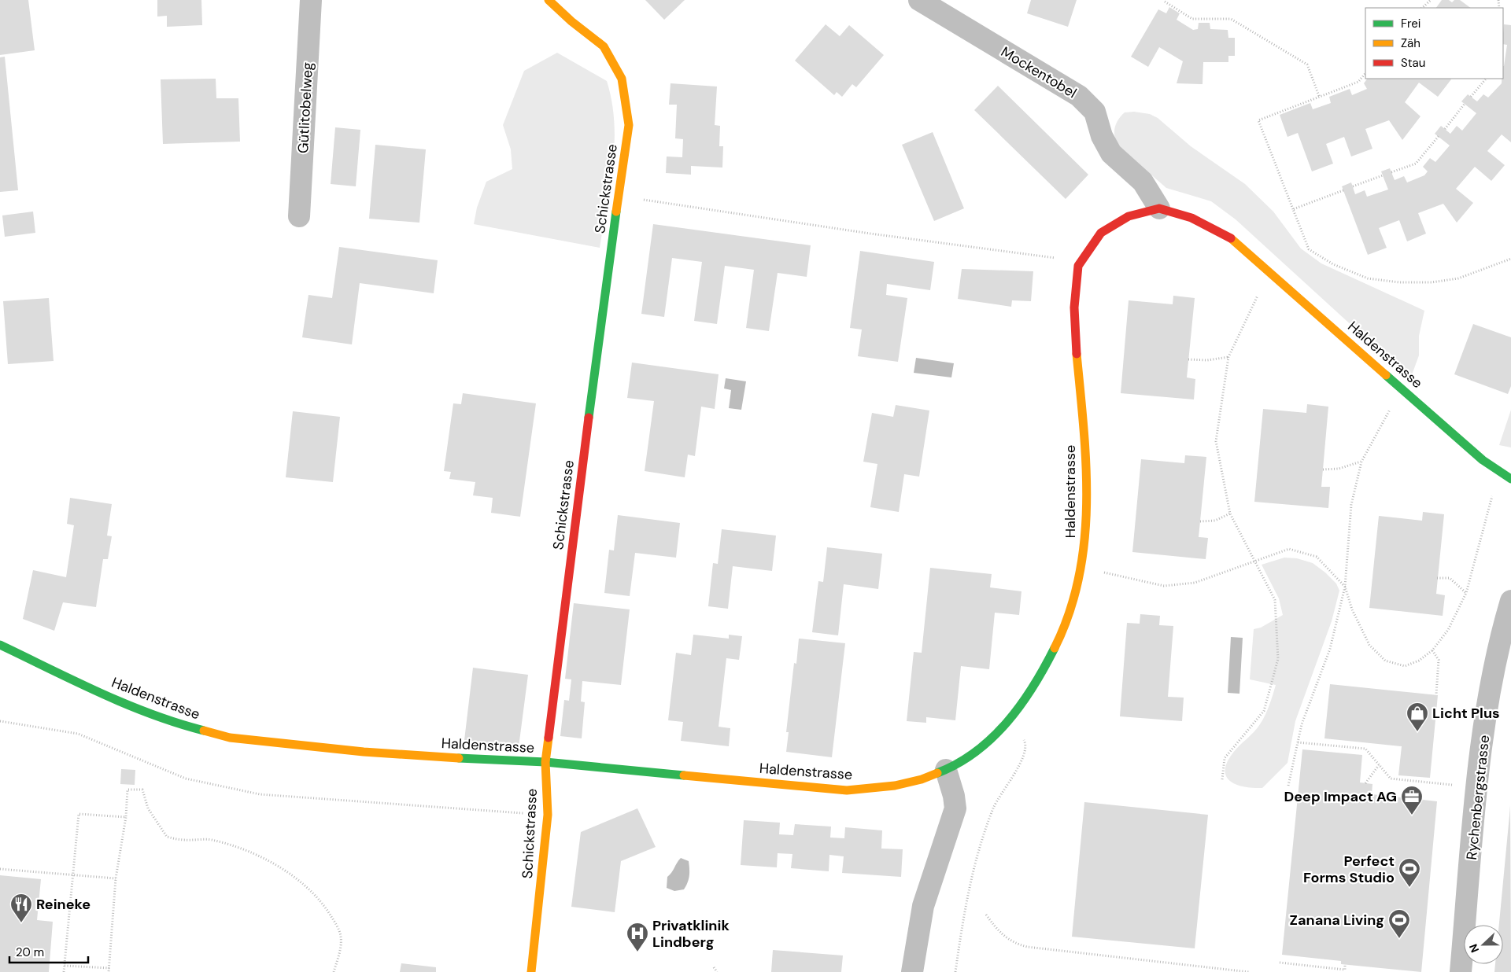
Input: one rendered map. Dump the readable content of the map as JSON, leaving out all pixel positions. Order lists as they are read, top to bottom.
{
  "streets": {
    "street": [
      "Mockentobel",
      "Gütlitobelweg",
      "Schickstrasse",
      "Haldenstrasse",
      "Rychenbergstrasse"
    ]
  },
  "crossings": [
    ["Mockentobel", "Haldenstrasse"],
    ["Schickstrasse", "Haldenstrasse"]
  ],
  "places": {
    "shop": ["Licht Plus"],
    "office": ["Deep Impact AG"],
    "sports": ["Perfect Forms Studio", "Zanana Living"],
    "restaurant": ["Reineke"],
    "hospital": ["Privatklinik Lindberg"]
  },
  "legend": ["Frei", "Zäh", "Stau"],
  "scale_bar": "20 m",
  "north": "left"
}
